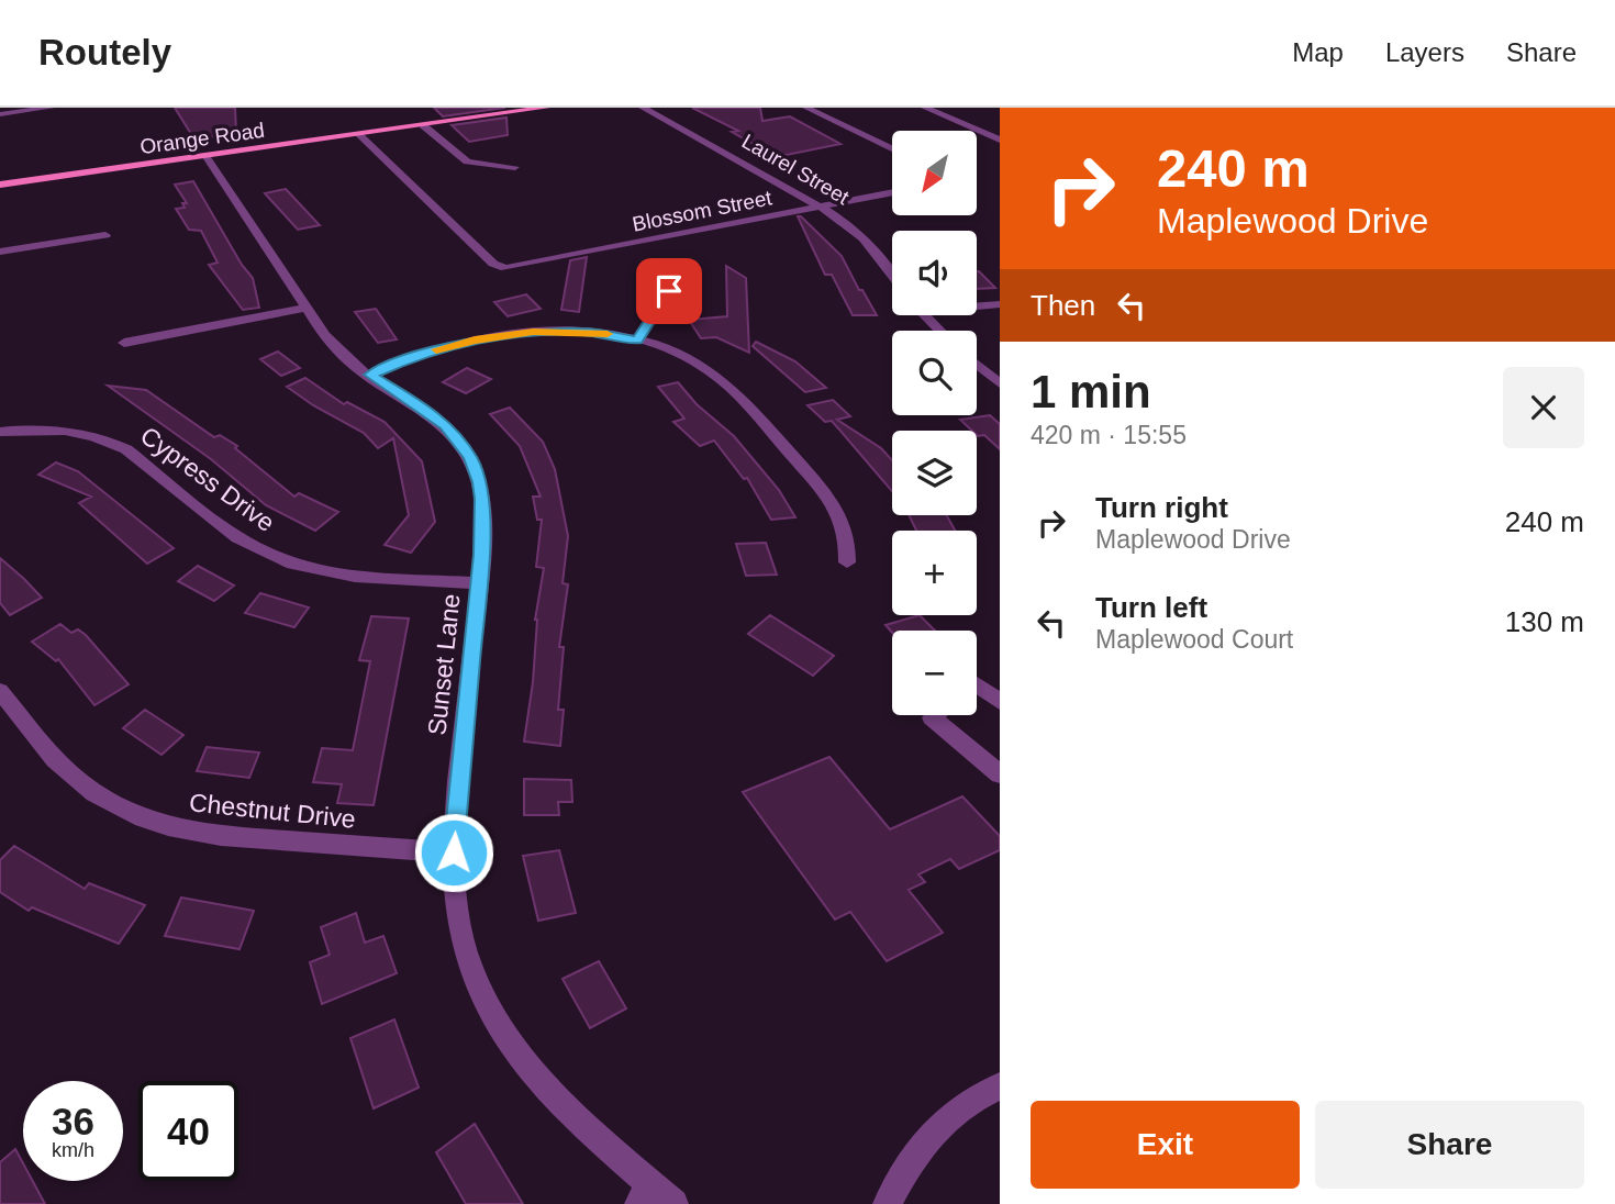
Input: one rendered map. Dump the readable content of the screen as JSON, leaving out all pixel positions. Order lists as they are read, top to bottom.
{
  "streets": {
    "main road": ["Orange Road"],
    "street": [
      "Laurel Street",
      "Blossom Street",
      "Cypress Drive",
      "Sunset Lane",
      "Chestnut Drive"
    ]
  },
  "crossings": [
    ["Orange Road", "Blossom Street"],
    ["Orange Road", "Sunset Lane"],
    ["Laurel Street", "Blossom Street"],
    ["Cypress Drive", "Sunset Lane"],
    ["Sunset Lane", "Chestnut Drive"]
  ],
  "north": "bottom left",
  "page": {
    "header": "Routely",
    "nav": ["Map", "Layers", "Share"],
    "turn": ["240 m", "Maplewood Drive"],
    "map_buttons": ["+", "−"],
    "then": "Then",
    "heading": ["1 min", "420 m · 15:55"],
    "list": [
      {
        "name": "Turn right",
        "note": "Maplewood Drive",
        "value": "240 m"
      },
      {
        "name": "Turn left",
        "note": "Maplewood Court",
        "value": "130 m"
      }
    ],
    "speed": "36 km/h",
    "limit": "40",
    "buttons": ["Exit", "Share"]
  }
}
